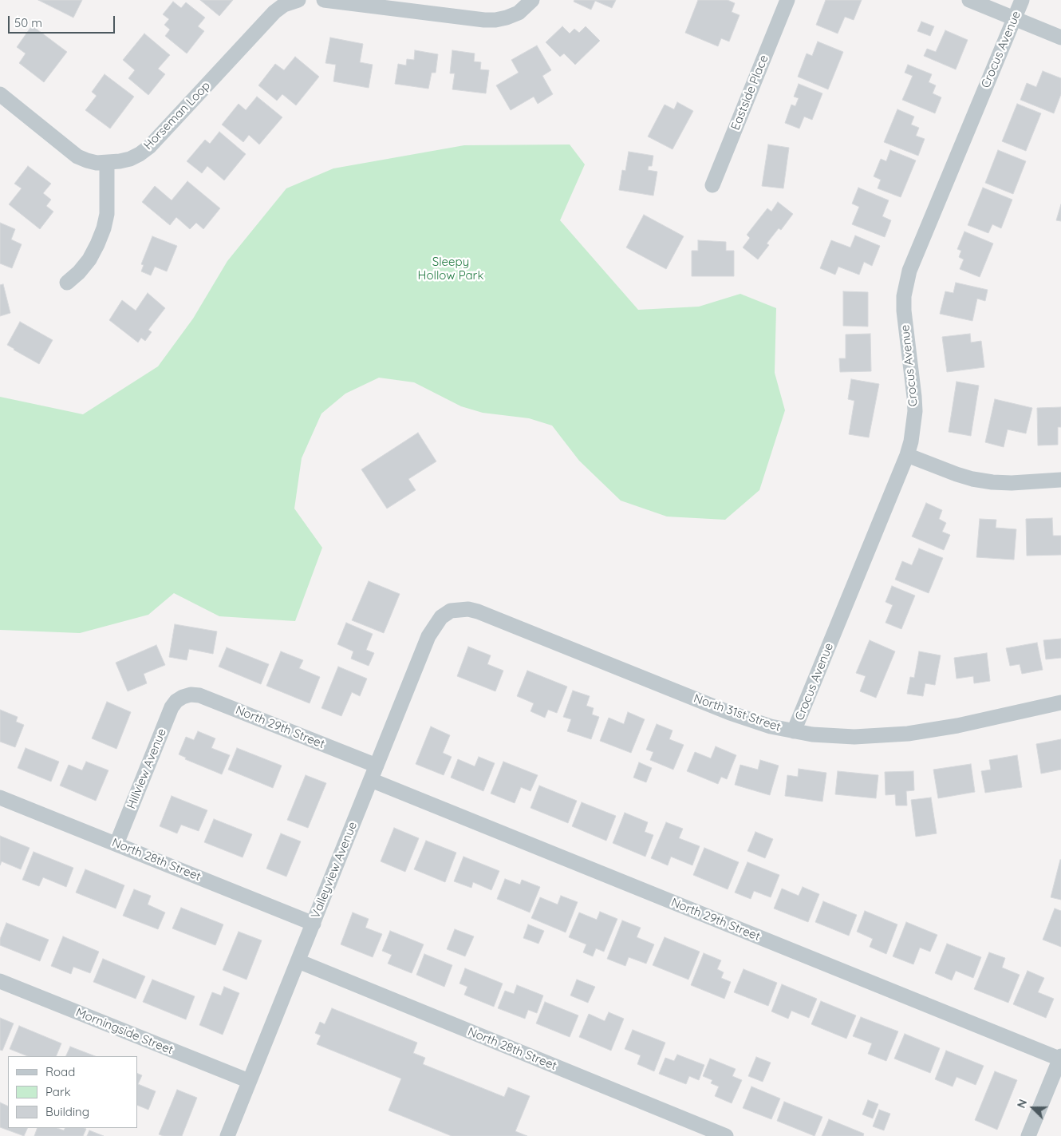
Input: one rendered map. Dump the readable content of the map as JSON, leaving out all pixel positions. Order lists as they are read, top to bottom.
{
  "streets": {
    "street": [
      "Crocus Avenue",
      "Eastside Place",
      "Horseman Loop",
      "North 31st Street",
      "North 29th Street",
      "Hillview Avenue",
      "North 28th Street",
      "Valleyview Avenue",
      "Morningside Street"
    ]
  },
  "crossings": [
    ["Crocus Avenue", "North 31st Street"],
    ["North 31st Street", "Valleyview Avenue"],
    ["North 29th Street", "Hillview Avenue"],
    ["North 29th Street", "Valleyview Avenue"],
    ["Hillview Avenue", "North 28th Street"],
    ["North 28th Street", "Valleyview Avenue"],
    ["Valleyview Avenue", "Morningside Street"]
  ],
  "parks": ["Sleepy Hollow Park"],
  "legend": ["Road", "Park", "Building"],
  "scale_bar": "50 m",
  "north": "left"
}
